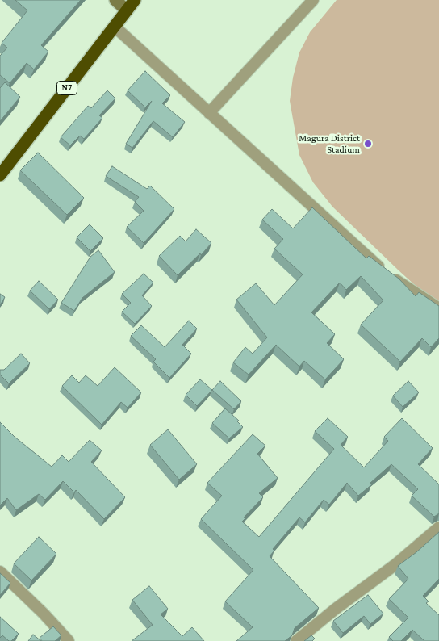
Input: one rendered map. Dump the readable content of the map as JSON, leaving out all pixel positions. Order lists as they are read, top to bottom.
{
  "streets": {
    "highway": ["N7"]
  },
  "places": ["Magura District Stadium"]
}
